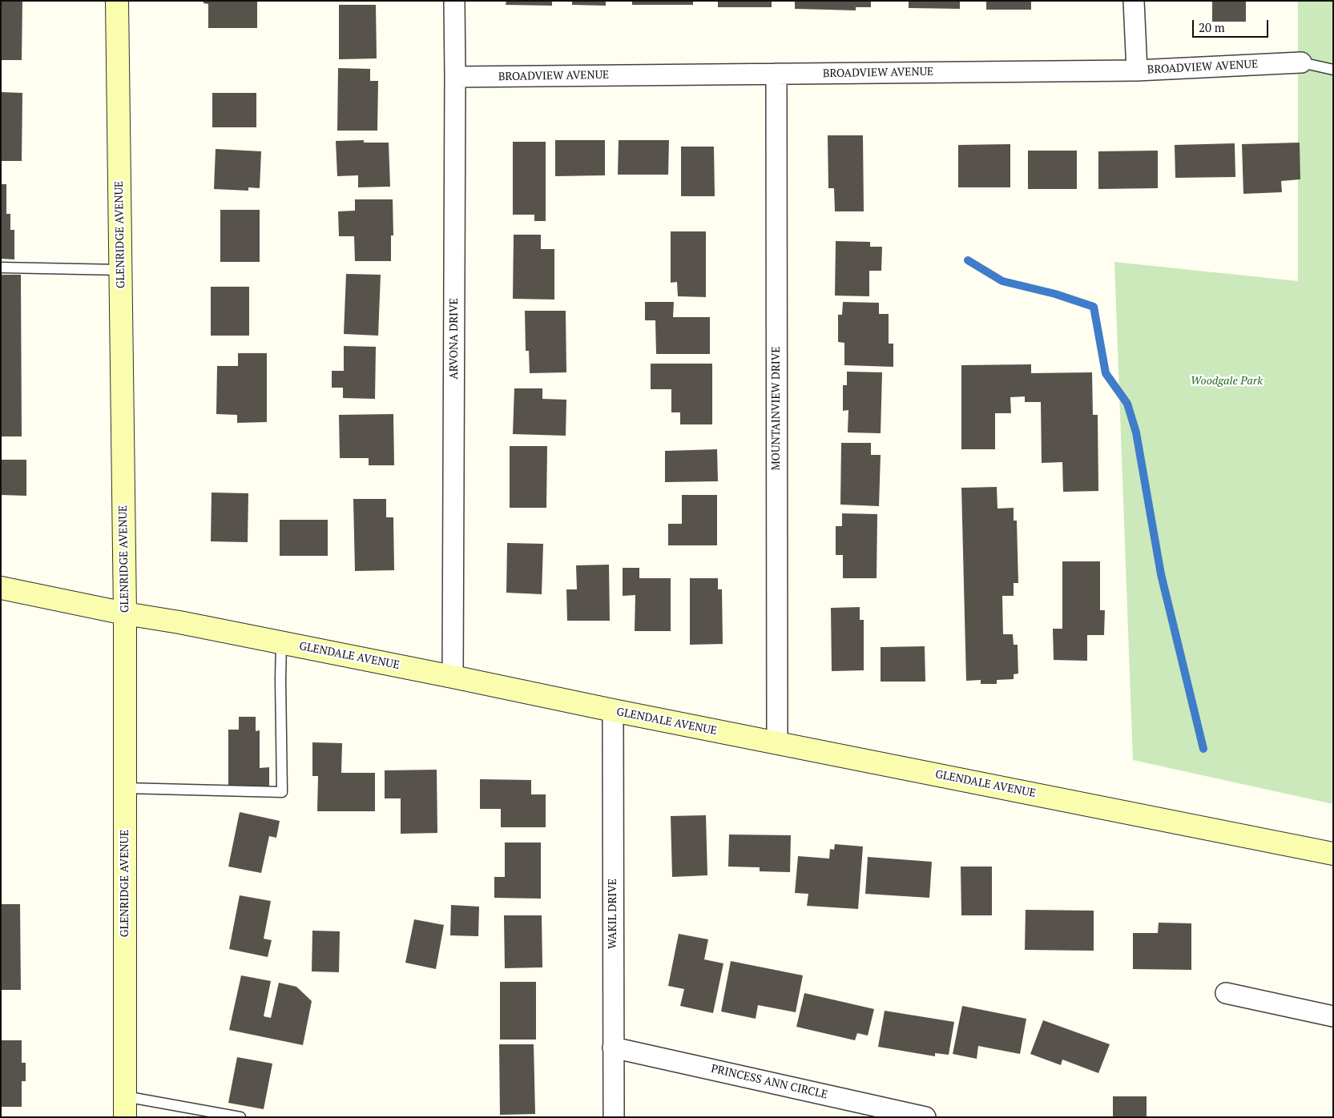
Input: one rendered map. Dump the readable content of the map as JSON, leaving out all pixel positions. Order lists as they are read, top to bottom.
{
  "streets": {
    "main road": ["GLENRIDGE AVENUE", "GLENDALE AVENUE"],
    "street": [
      "BROADVIEW AVENUE",
      "ARVONA DRIVE",
      "MOUNTAINVIEW DRIVE",
      "WAKIL DRIVE",
      "PRINCESS ANN CIRCLE"
    ]
  },
  "crossings": [
    ["BROADVIEW AVENUE", "ARVONA DRIVE"],
    ["BROADVIEW AVENUE", "MOUNTAINVIEW DRIVE"],
    ["GLENRIDGE AVENUE", "GLENDALE AVENUE"],
    ["ARVONA DRIVE", "GLENDALE AVENUE"],
    ["MOUNTAINVIEW DRIVE", "GLENDALE AVENUE"],
    ["GLENDALE AVENUE", "WAKIL DRIVE"],
    ["WAKIL DRIVE", "PRINCESS ANN CIRCLE"]
  ],
  "parks": ["Woodgale Park"],
  "scale_bar": "20 m"
}
